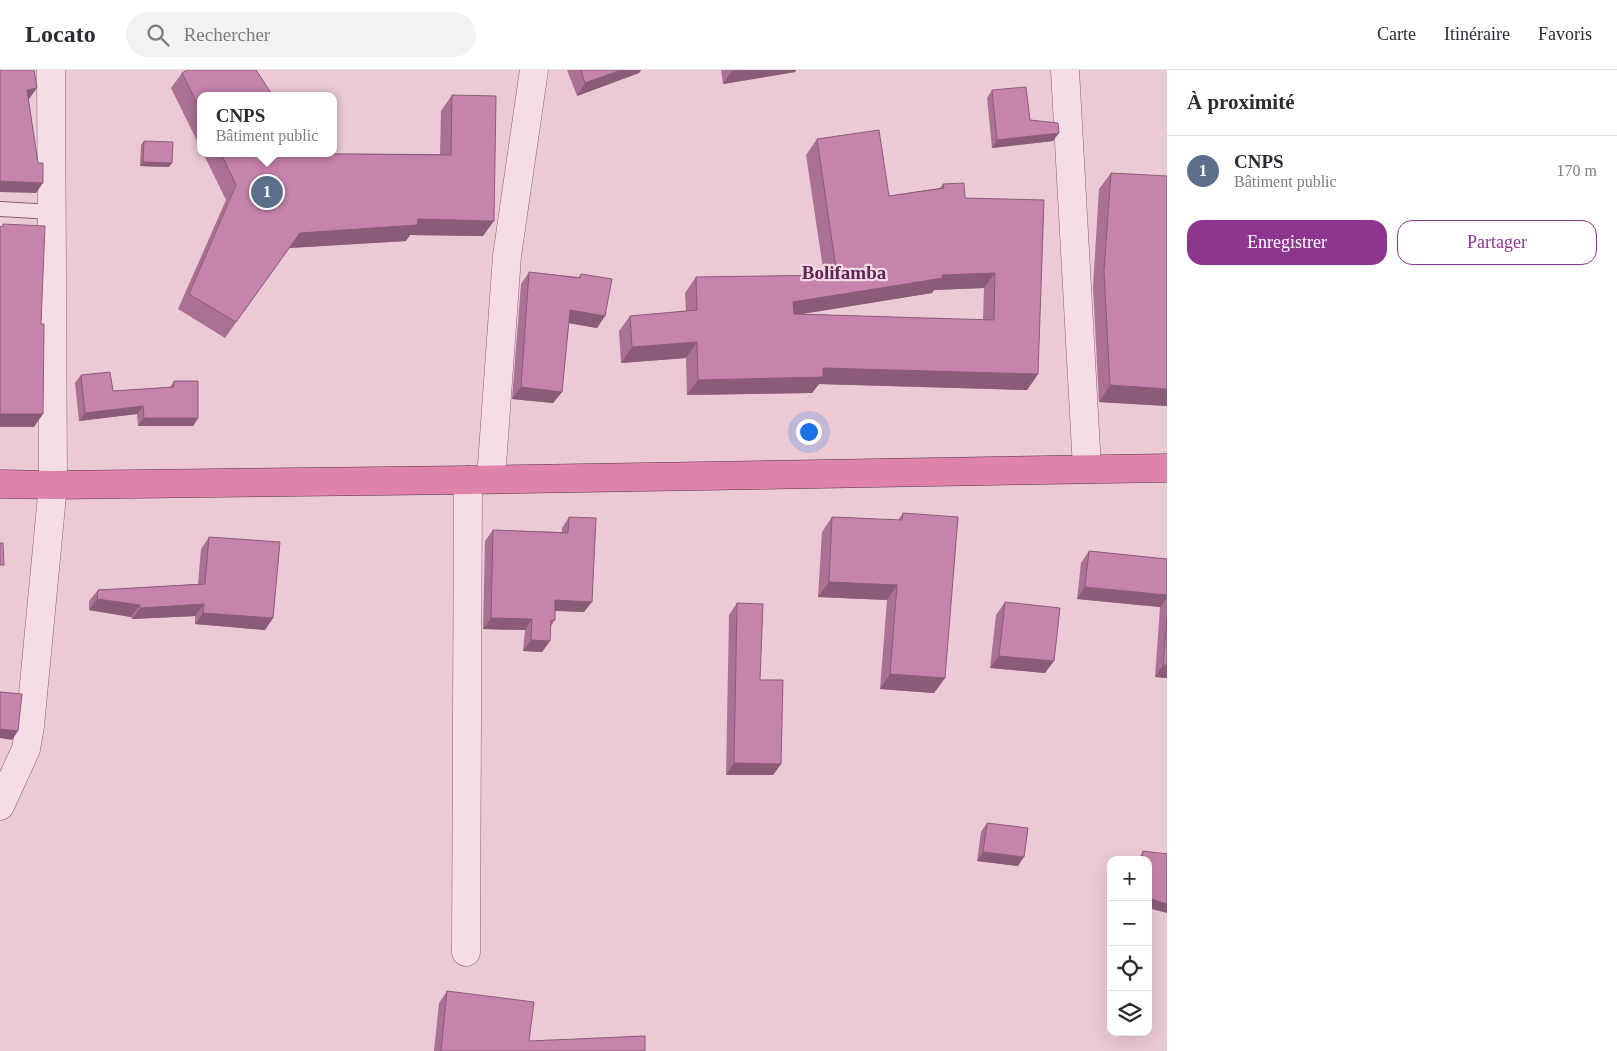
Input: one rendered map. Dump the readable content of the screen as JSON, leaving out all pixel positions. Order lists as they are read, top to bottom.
{
  "districts": ["Bolifamba"],
  "page": {
    "header": "Locato",
    "search": "Rechercher",
    "nav": ["Carte", "Itinéraire", "Favoris"],
    "heading": "À proximité",
    "popup": ["CNPS", "Bâtiment public"],
    "list": [
      {
        "mark": "1",
        "name": "CNPS",
        "note": "Bâtiment public",
        "value": "170 m"
      }
    ],
    "pins": "1",
    "buttons": ["Enregistrer", "Partager"],
    "map_buttons": ["+", "−"]
  }
}
